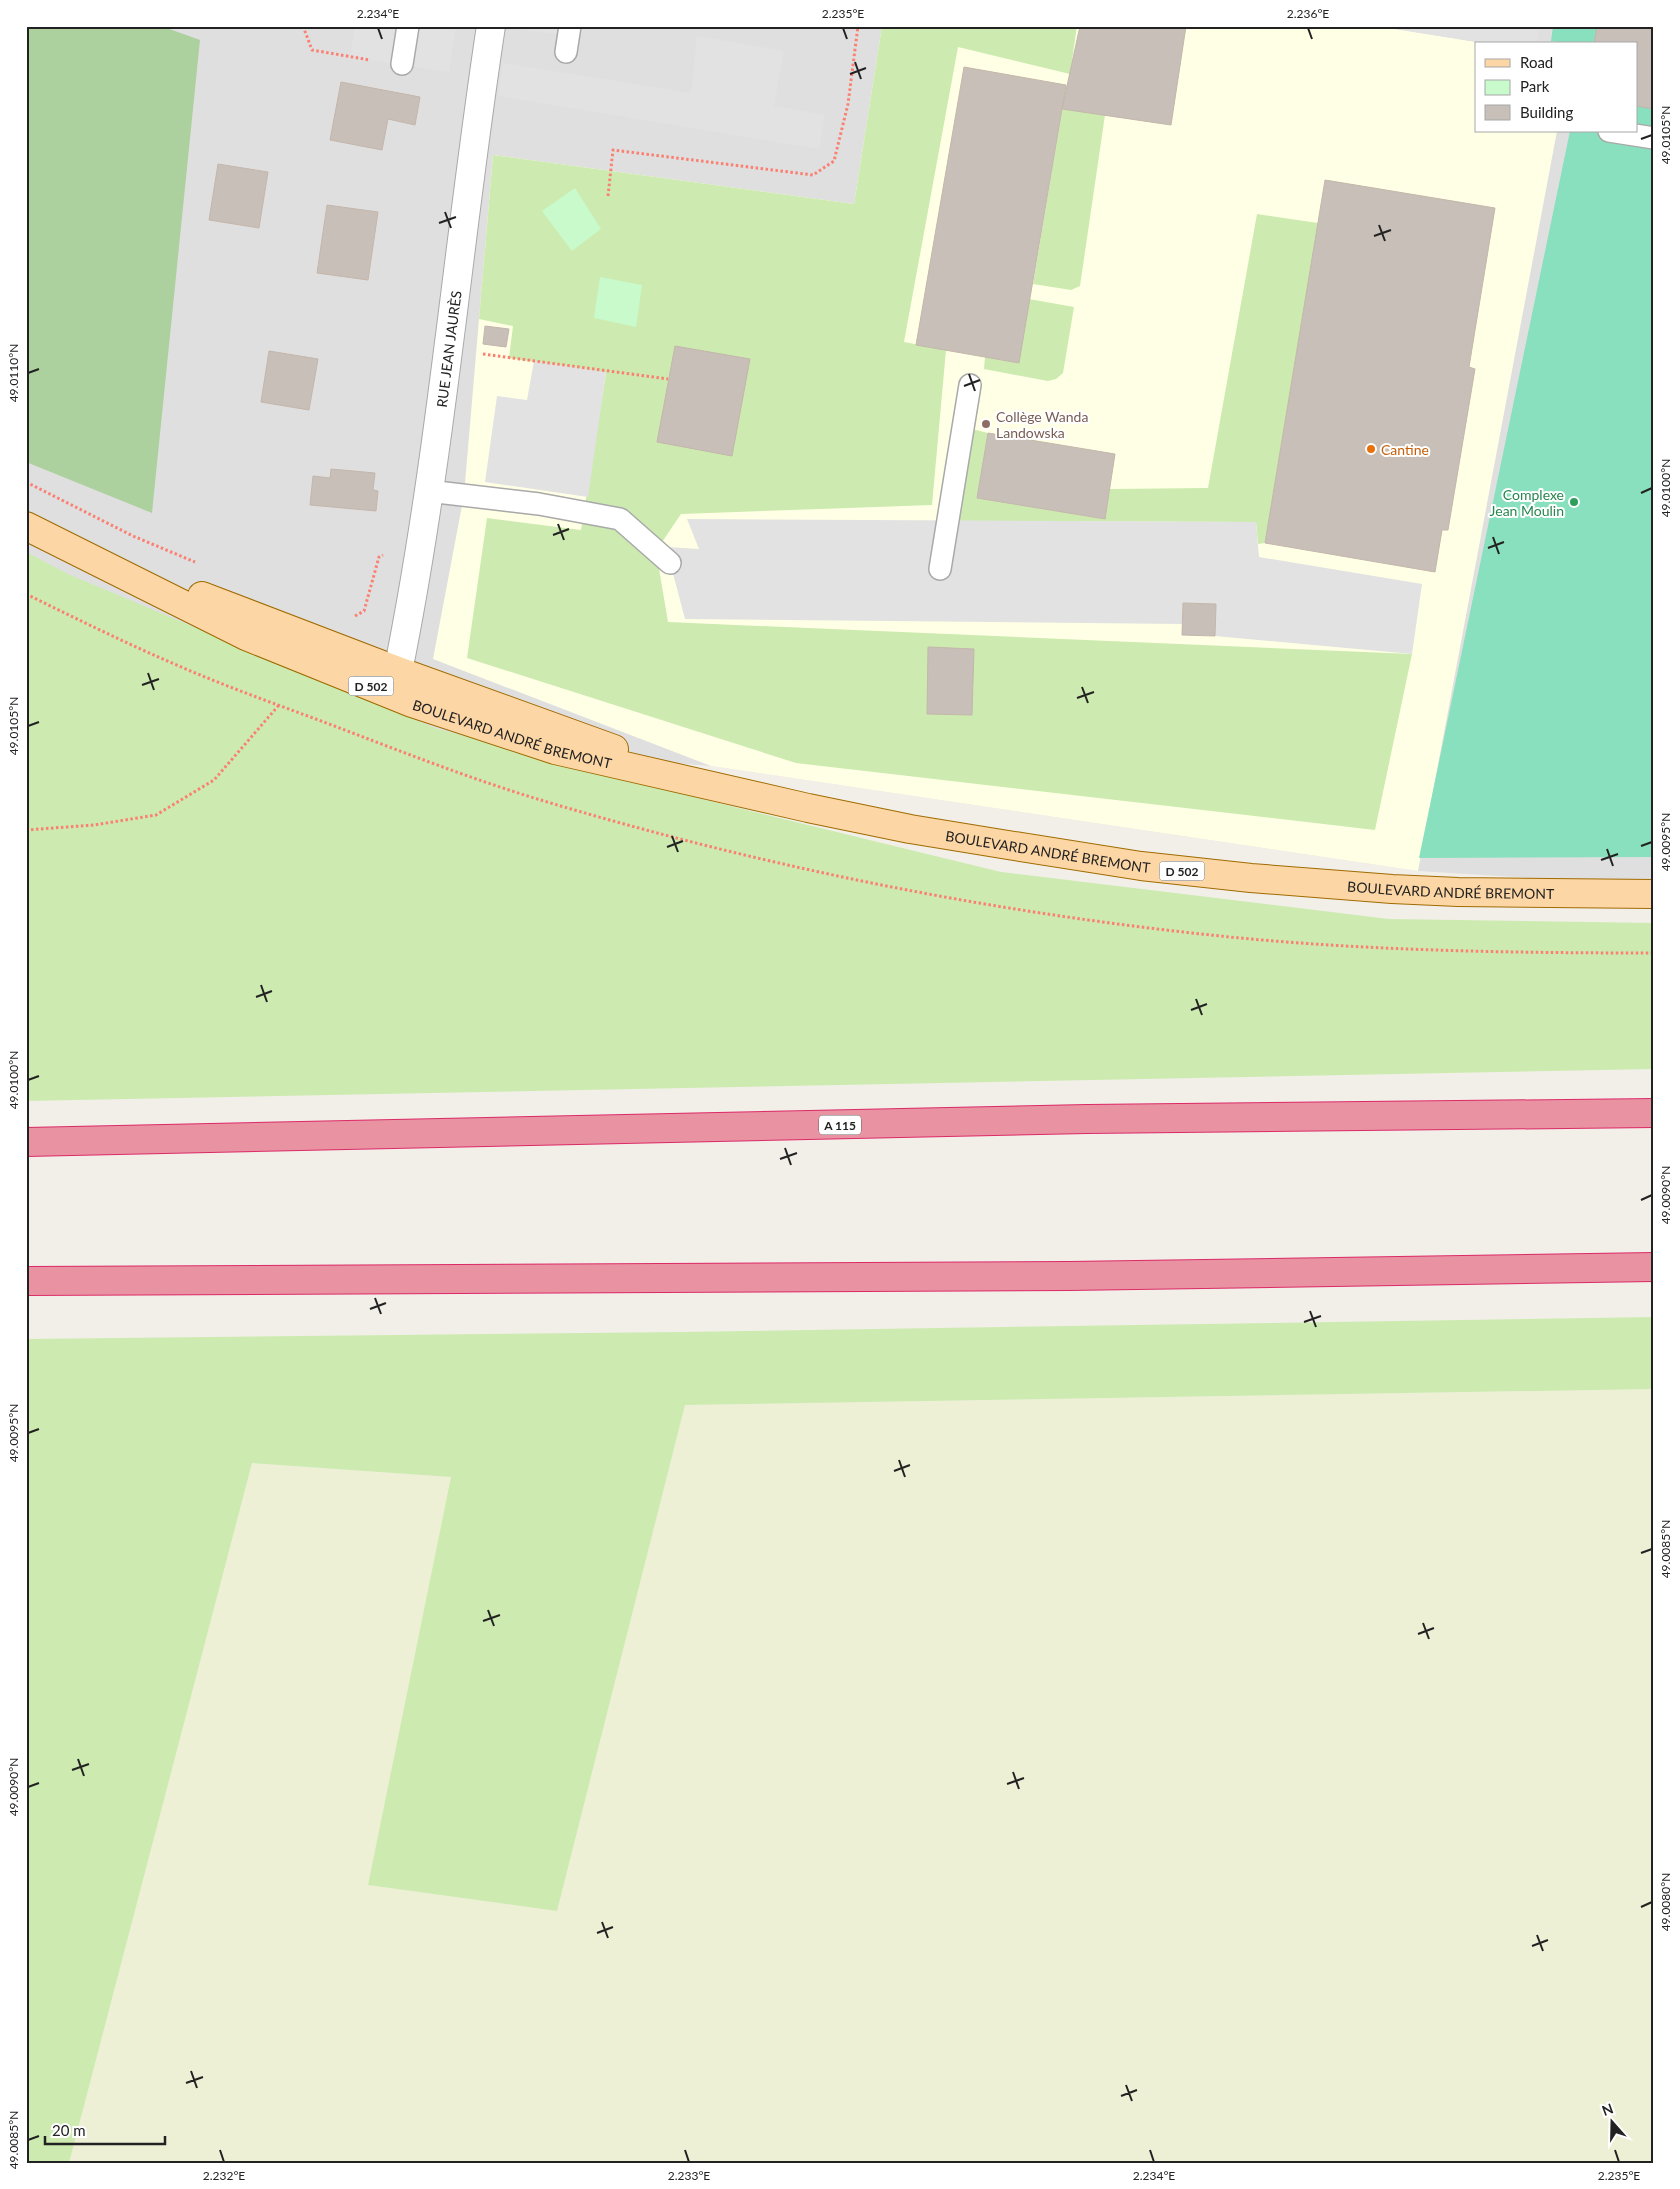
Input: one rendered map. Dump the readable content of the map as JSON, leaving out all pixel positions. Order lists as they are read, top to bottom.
{
  "streets": {
    "highway": ["A 115"],
    "main road": ["D 502", "BOULEVARD ANDRÉ BREMONT"],
    "street": ["RUE JEAN JAURÈS"]
  },
  "crossings": [
    ["RUE JEAN JAURÈS", "BOULEVARD ANDRÉ BREMONT"]
  ],
  "places": ["Collège Wanda Landowska", "Cantine", "Complexe Jean Moulin"],
  "legend": ["Road", "Park", "Building"],
  "scale_bar": "20 m",
  "north": "top",
  "coordinates": [
    "2.234°E",
    "2.235°E",
    "2.236°E",
    "49.0105°N",
    "49.0110°N",
    "49.0100°N",
    "49.0095°N",
    "49.0090°N",
    "49.0085°N",
    "49.0080°N",
    "2.232°E",
    "2.233°E"
  ]
}
